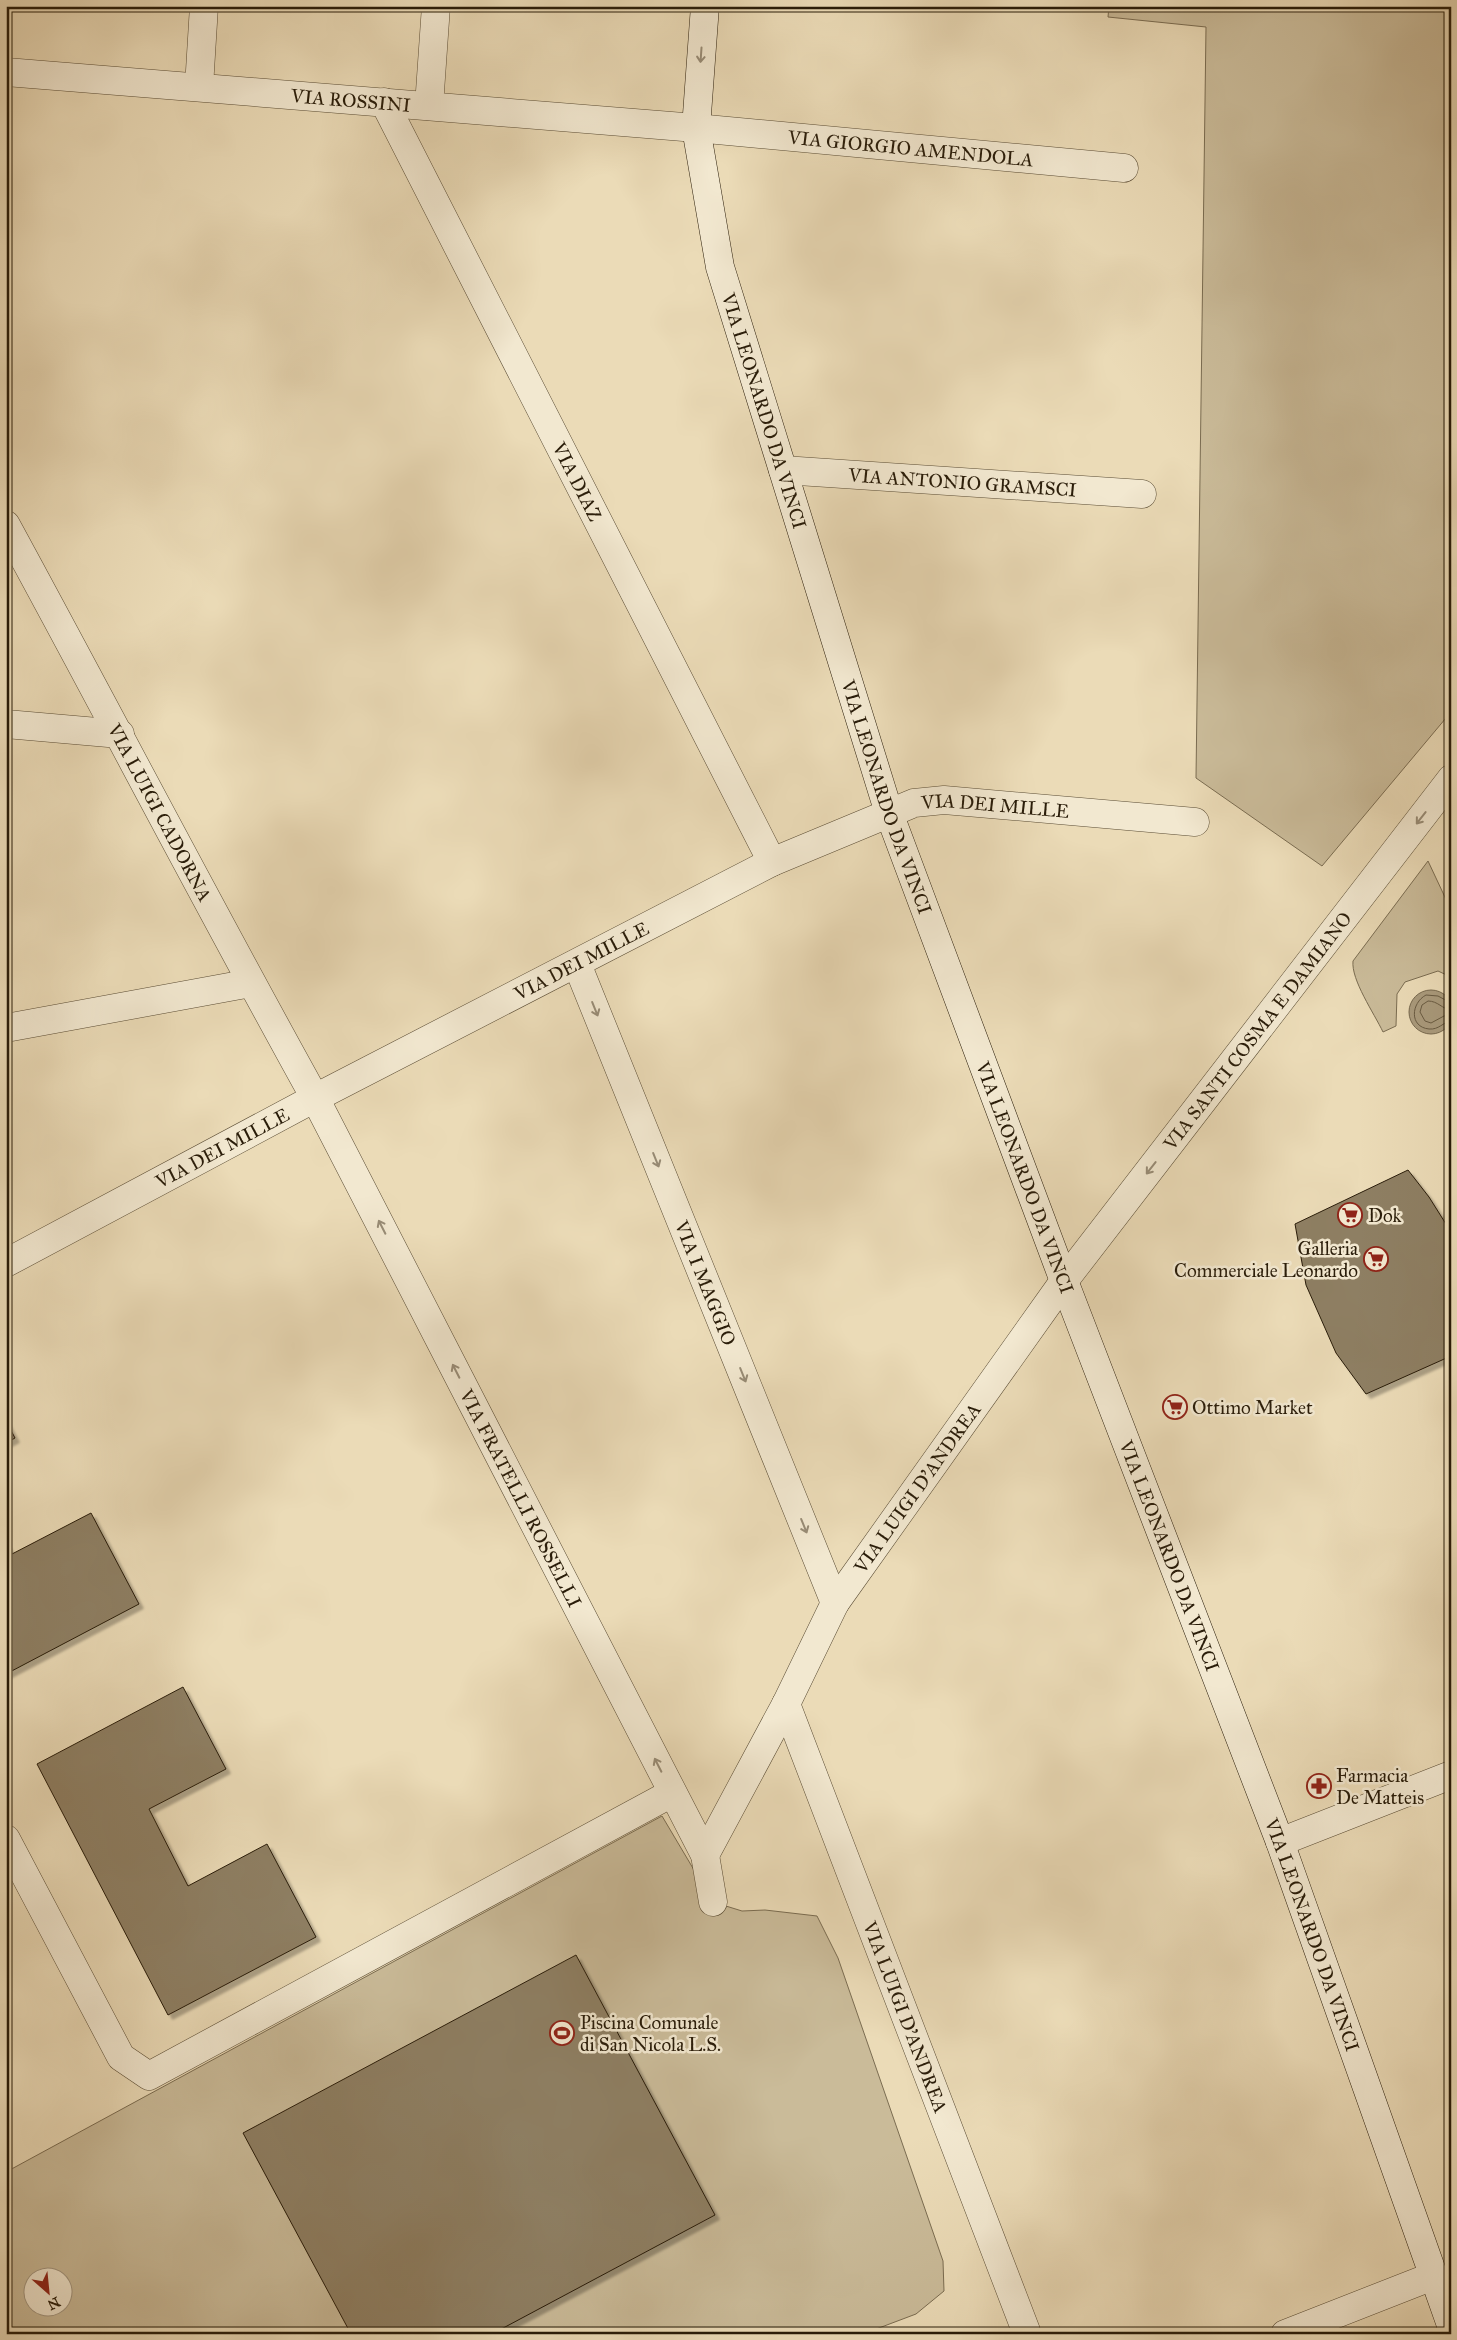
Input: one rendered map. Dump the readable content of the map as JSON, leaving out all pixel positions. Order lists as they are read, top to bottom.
{
  "streets": {
    "street": [
      "VIA ROSSINI",
      "VIA GIORGIO AMENDOLA",
      "VIA LEONARDO DA VINCI",
      "VIA DIAZ",
      "VIA ANTONIO GRAMSCI",
      "VIA DEI MILLE",
      "VIA LUIGI CADORNA",
      "VIA SANTI COSMA E DAMIANO",
      "VIA I MAGGIO",
      "VIA LUIGI D'ANDREA",
      "VIA FRATELLI ROSSELLI"
    ]
  },
  "crossings": [
    ["VIA ROSSINI", "VIA GIORGIO AMENDOLA"],
    ["VIA ROSSINI", "VIA LEONARDO DA VINCI"],
    ["VIA ROSSINI", "VIA DIAZ"],
    ["VIA GIORGIO AMENDOLA", "VIA LEONARDO DA VINCI"],
    ["VIA LEONARDO DA VINCI", "VIA ANTONIO GRAMSCI"],
    ["VIA LEONARDO DA VINCI", "VIA DEI MILLE"],
    ["VIA LEONARDO DA VINCI", "VIA SANTI COSMA E DAMIANO"],
    ["VIA LEONARDO DA VINCI", "VIA LUIGI D'ANDREA"],
    ["VIA DIAZ", "VIA DEI MILLE"],
    ["VIA DEI MILLE", "VIA LUIGI CADORNA"],
    ["VIA DEI MILLE", "VIA I MAGGIO"],
    ["VIA DEI MILLE", "VIA FRATELLI ROSSELLI"],
    ["VIA LUIGI CADORNA", "VIA FRATELLI ROSSELLI"],
    ["VIA SANTI COSMA E DAMIANO", "VIA LUIGI D'ANDREA"],
    ["VIA I MAGGIO", "VIA LUIGI D'ANDREA"],
    ["VIA LUIGI D'ANDREA", "VIA FRATELLI ROSSELLI"]
  ],
  "one_way": ["VIA SANTI COSMA E DAMIANO", "VIA I MAGGIO", "VIA FRATELLI ROSSELLI"],
  "places": {
    "supermarket": ["Dok", "Galleria Commerciale Leonardo", "Ottimo Market"],
    "pharmacy": ["Farmacia De Matteis"],
    "sports": ["Piscina Comunale di San Nicola L.S."]
  },
  "north": "bottom right"
}
